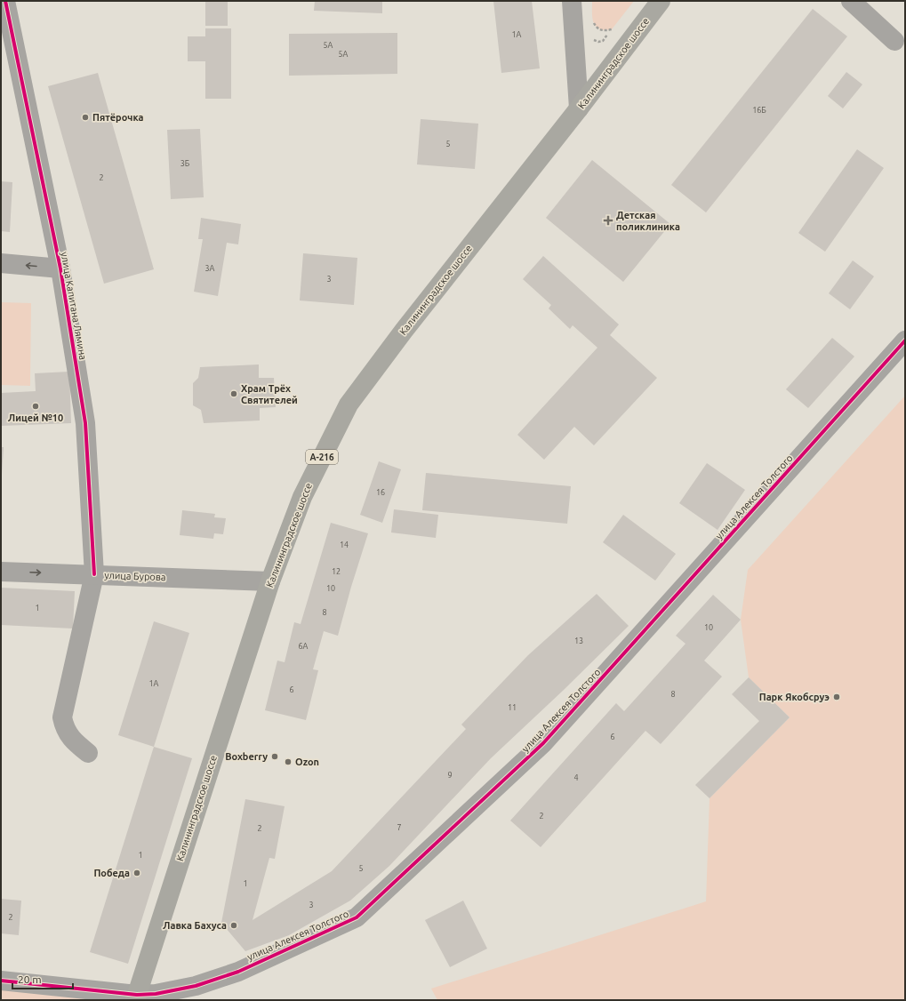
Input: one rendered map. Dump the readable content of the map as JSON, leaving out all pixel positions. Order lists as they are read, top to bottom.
{
  "streets": {
    "main road": ["Калининградское шоссе", "А-216"],
    "street": ["улица Капитана Лямина", "улица Алексея Толстого", "улица Бурова"]
  },
  "crossings": [
    ["Калининградское шоссе", "улица Алексея Толстого"],
    ["Калининградское шоссе", "улица Бурова"],
    ["улица Капитана Лямина", "улица Бурова"]
  ],
  "places": {
    "other": [
      "Пятёрочка",
      "Храм Трёх Святителей",
      "Лицей №10",
      "Парк Якобсруэ",
      "Boxberry",
      "Ozon",
      "Победа",
      "Лавка Бахуса"
    ],
    "health": ["Детская поликлиника"]
  },
  "house_numbers": [
    "1А",
    "5А",
    "5А",
    "16Б",
    "5",
    "3Б",
    "2",
    "3А",
    "3",
    "16",
    "14",
    "12",
    "10",
    "1",
    "8",
    "10",
    "13",
    "6А",
    "1А",
    "6",
    "8",
    "11",
    "6",
    "9",
    "4",
    "2",
    "7",
    "2",
    "1",
    "5",
    "1",
    "3",
    "2"
  ],
  "scale_bar": "20 m"
}
